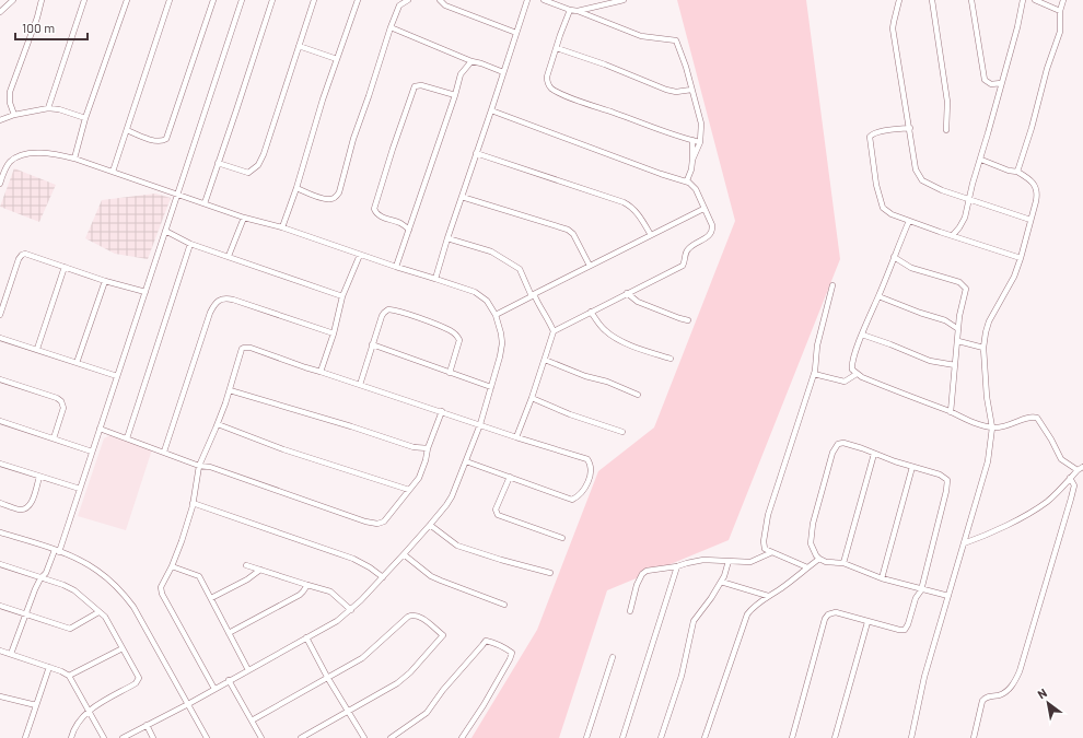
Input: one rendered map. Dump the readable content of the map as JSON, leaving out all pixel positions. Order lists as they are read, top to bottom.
{
  "scale_bar": "100 m",
  "north": "top left"
}
